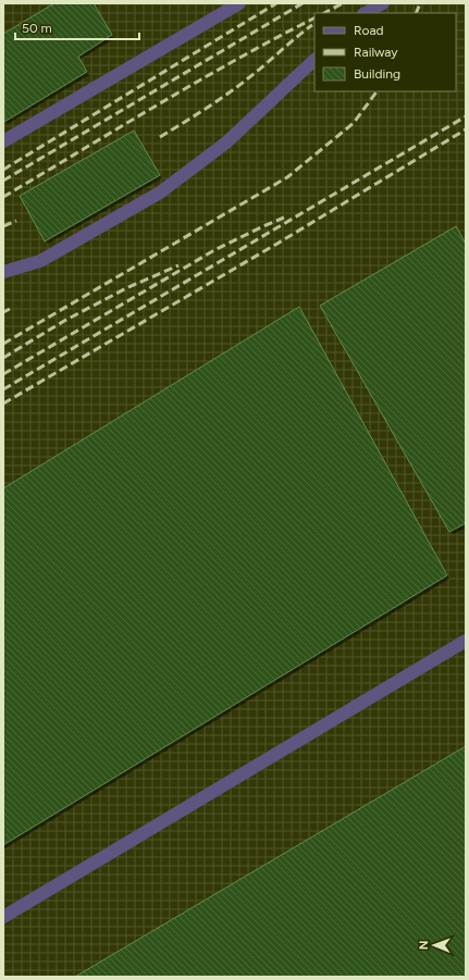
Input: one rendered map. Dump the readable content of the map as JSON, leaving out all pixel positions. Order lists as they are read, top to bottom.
{
  "legend": ["Road", "Railway", "Building"],
  "scale_bar": "50 m",
  "north": "left"
}
